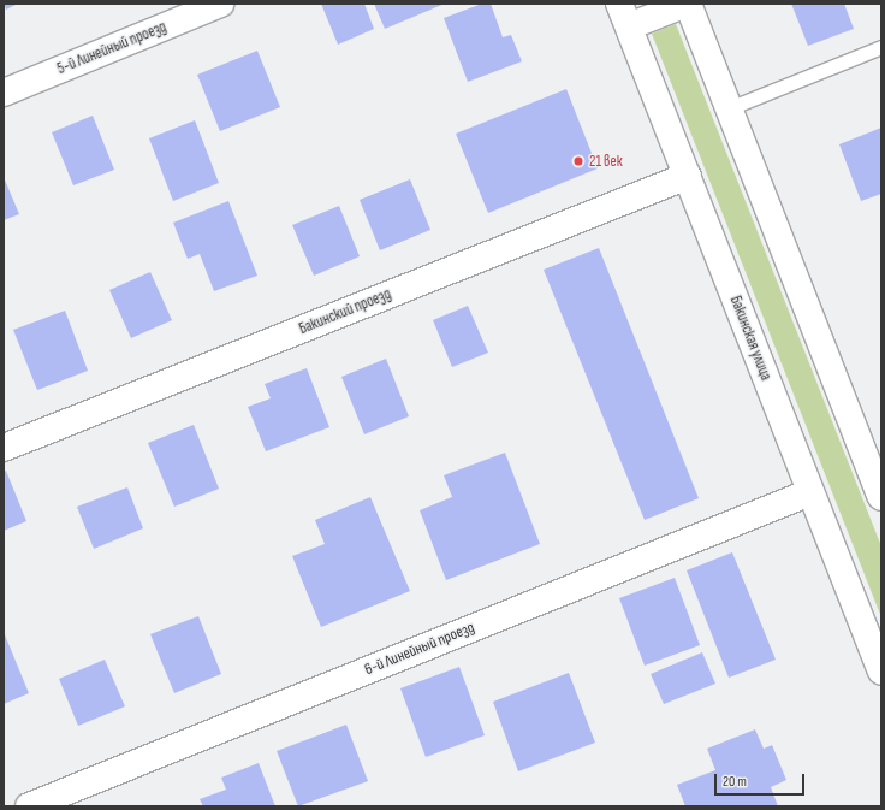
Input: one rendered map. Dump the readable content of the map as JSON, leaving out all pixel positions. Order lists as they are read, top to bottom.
{
  "streets": {
    "street": [
      "5-й Линейный проезд",
      "Бакинский проезд",
      "Бакинская улица",
      "6-й Линейный проезд"
    ]
  },
  "crossings": [
    ["Бакинский проезд", "Бакинская улица"],
    ["Бакинская улица", "6-й Линейный проезд"]
  ],
  "places": ["21 век"],
  "scale_bar": "20 m"
}
